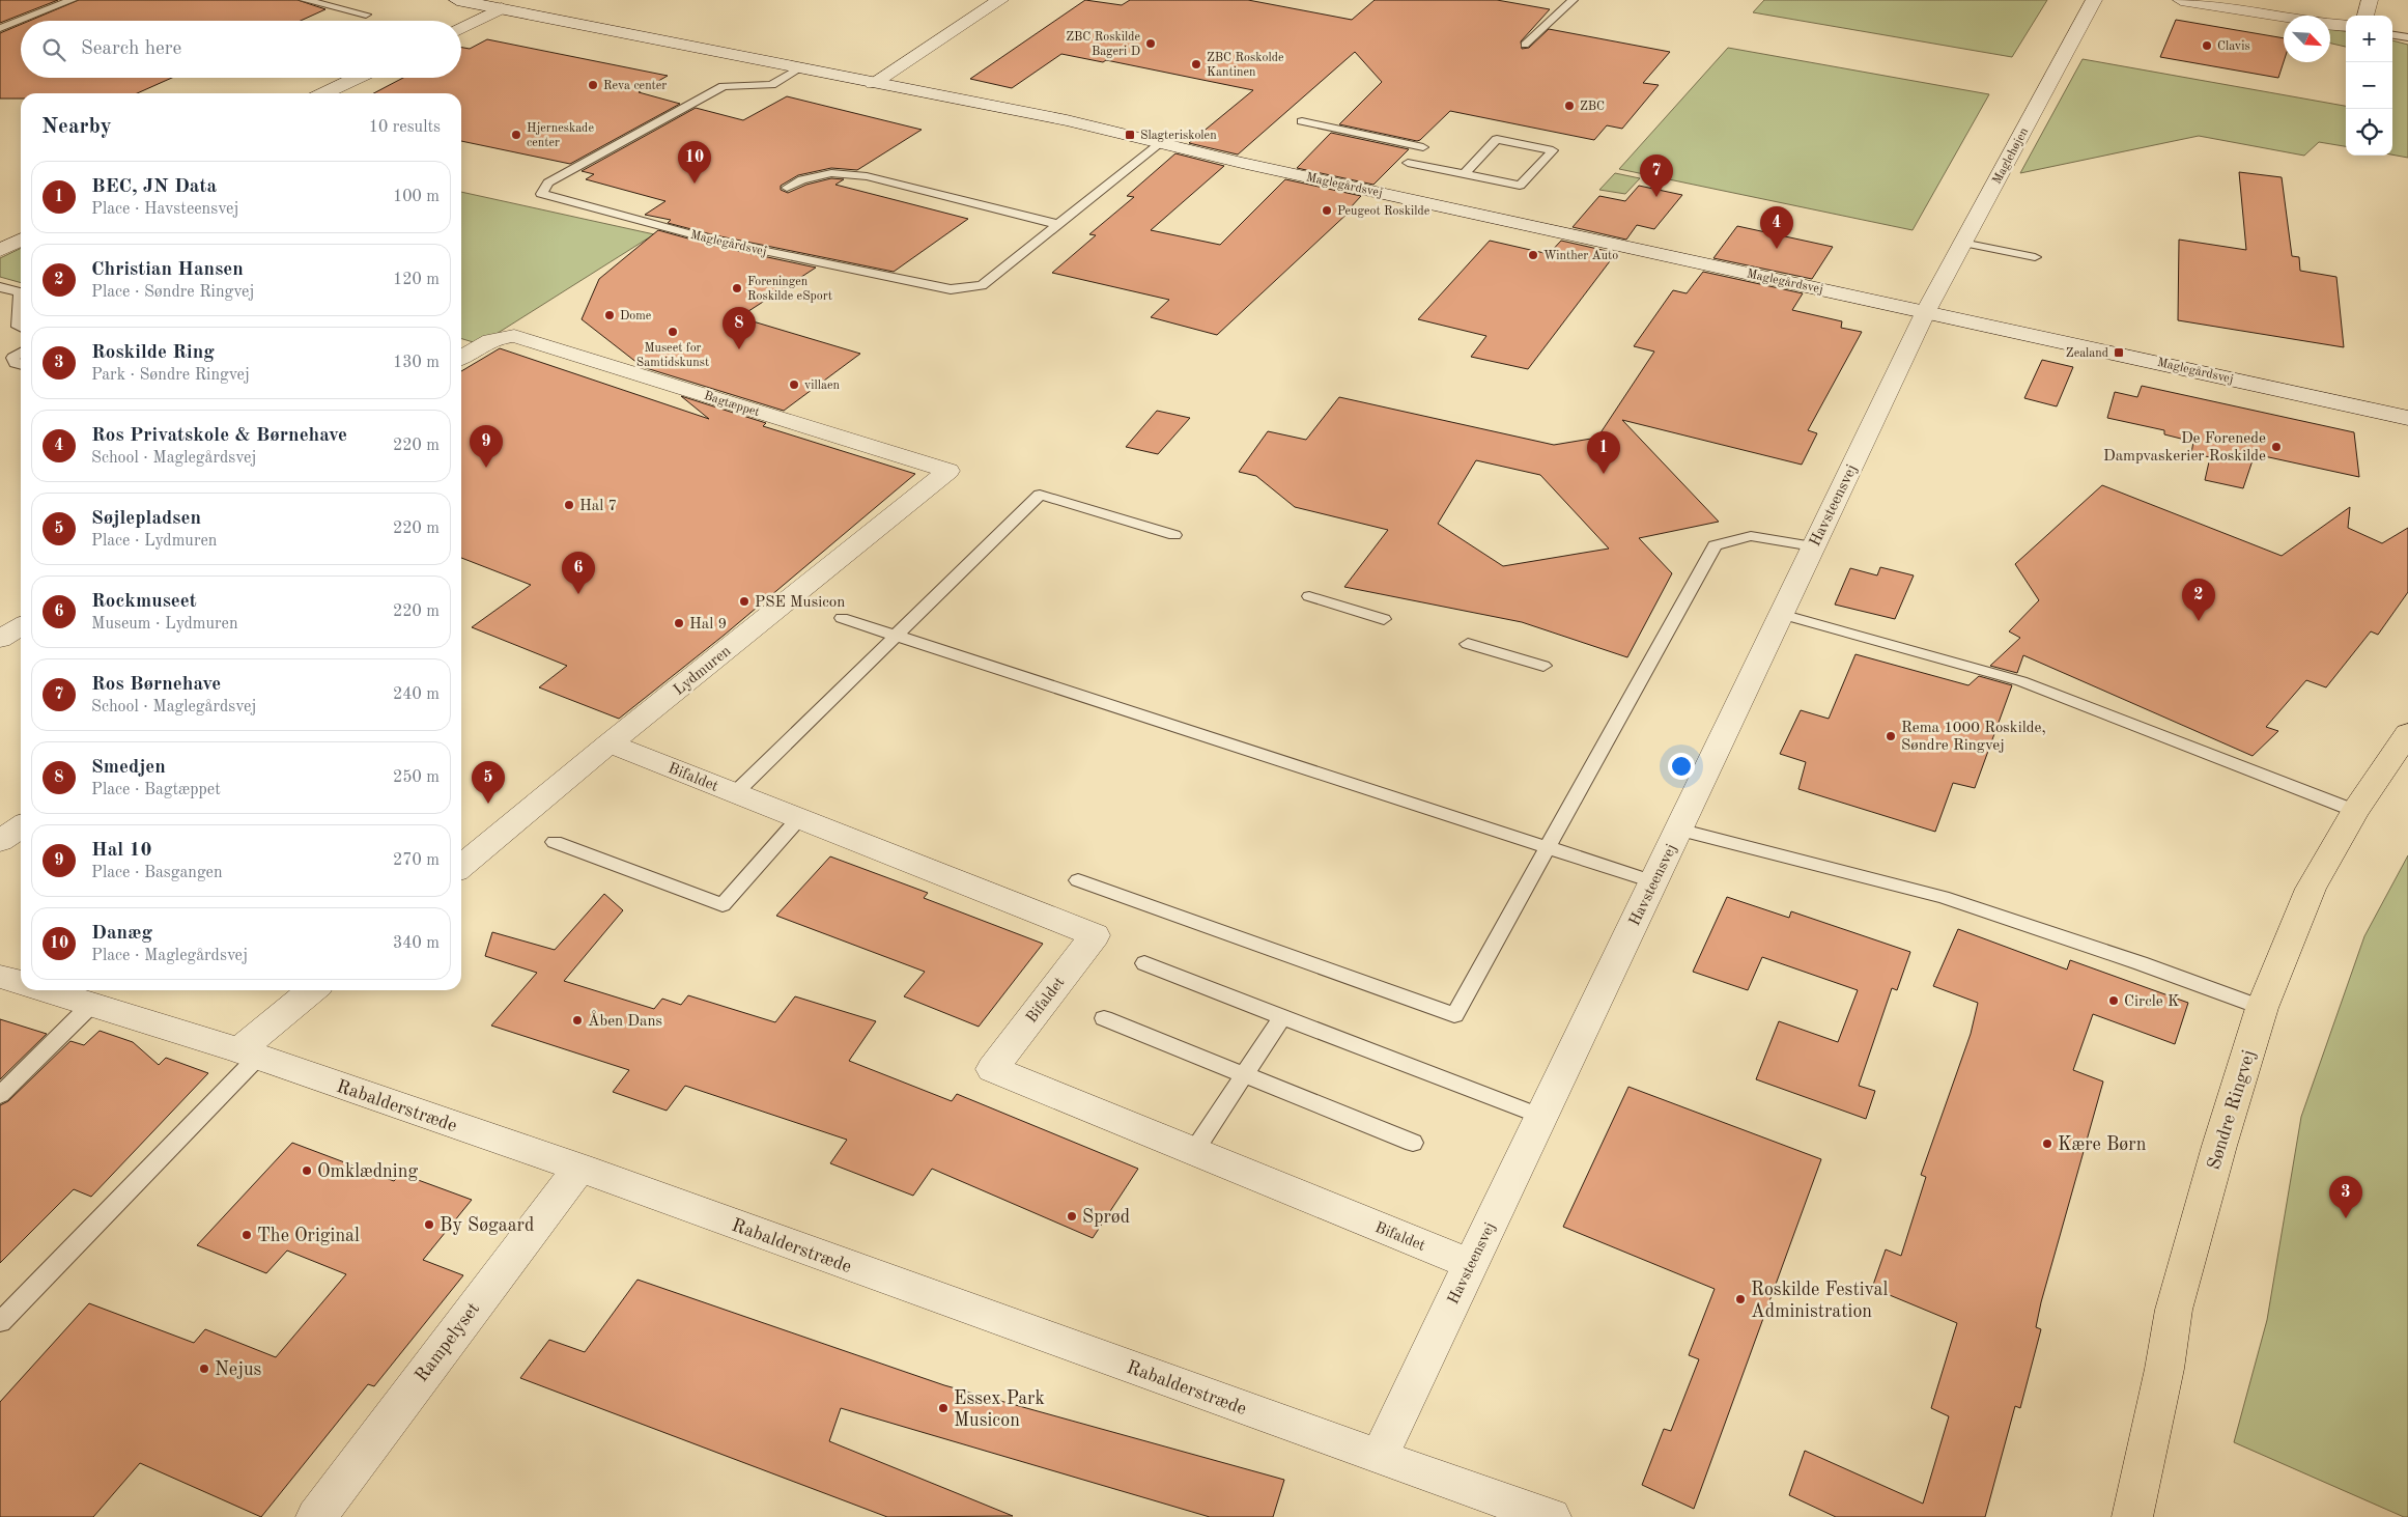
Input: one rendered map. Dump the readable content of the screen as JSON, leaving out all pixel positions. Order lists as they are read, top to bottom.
{
  "streets": {
    "main road": ["Søndre Ringvej"],
    "street": [
      "Maglehøjen",
      "Maglegårdsvej",
      "Bagtæppet",
      "Havsteensvej",
      "Lydmuren",
      "Bifaldet",
      "Rabalderstræde",
      "Rampelyset"
    ]
  },
  "crossings": [
    ["Maglehøjen", "Maglegårdsvej"],
    ["Maglehøjen", "Havsteensvej"],
    ["Maglegårdsvej", "Havsteensvej"],
    ["Bagtæppet", "Lydmuren"],
    ["Havsteensvej", "Bifaldet"],
    ["Havsteensvej", "Rabalderstræde"],
    ["Lydmuren", "Bifaldet"],
    ["Rabalderstræde", "Rampelyset"]
  ],
  "places": {
    "other": [
      "ZBC Roskilde Bageri D",
      "Clavis",
      "ZBC Roskolde Kantinen",
      "Reva center",
      "ZBC",
      "Hjerneskade center",
      "Peugeot Roskilde",
      "Winther Auto",
      "Foreningen Roskilde eSport",
      "Dome",
      "Museet for Samtidskunst",
      "villaen",
      "De Forenede Dampvaskerier Roskilde",
      "Hal 7",
      "PSE Musicon",
      "Hal 9",
      "Rema 1000 Roskilde, Søndre Ringvej",
      "Circle K",
      "Åben Dans",
      "Kære Børn",
      "Omklædning",
      "Sprød",
      "By Søgaard",
      "The Original",
      "Roskilde Festival Administration",
      "Nejus",
      "Essex Park Musicon"
    ],
    "transit": ["Slagteriskolen", "Zealand"]
  },
  "north": "bottom right",
  "page": {
    "map_buttons": ["+", "−"],
    "search": "Search here",
    "heading": ["Nearby", "10 results"],
    "pins": [
      "10",
      "7",
      "4",
      "8",
      "9",
      "1",
      "6",
      "2",
      "5",
      "3"
    ],
    "list": [
      {
        "mark": "1",
        "name": "BEC, JN Data",
        "note": "Place · Havsteensvej",
        "value": "100 m"
      },
      {
        "mark": "2",
        "name": "Christian Hansen",
        "note": "Place · Søndre Ringvej",
        "value": "120 m"
      },
      {
        "mark": "3",
        "name": "Roskilde Ring",
        "note": "Park · Søndre Ringvej",
        "value": "130 m"
      },
      {
        "mark": "4",
        "name": "Ros Privatskole & Børnehave",
        "note": "School · Maglegårdsvej",
        "value": "220 m"
      },
      {
        "mark": "5",
        "name": "Søjlepladsen",
        "note": "Place · Lydmuren",
        "value": "220 m"
      },
      {
        "mark": "6",
        "name": "Rockmuseet",
        "note": "Museum · Lydmuren",
        "value": "220 m"
      },
      {
        "mark": "7",
        "name": "Ros Børnehave",
        "note": "School · Maglegårdsvej",
        "value": "240 m"
      },
      {
        "mark": "8",
        "name": "Smedjen",
        "note": "Place · Bagtæppet",
        "value": "250 m"
      },
      {
        "mark": "9",
        "name": "Hal 10",
        "note": "Place · Basgangen",
        "value": "270 m"
      },
      {
        "mark": "10",
        "name": "Danæg",
        "note": "Place · Maglegårdsvej",
        "value": "340 m"
      }
    ]
  }
}
